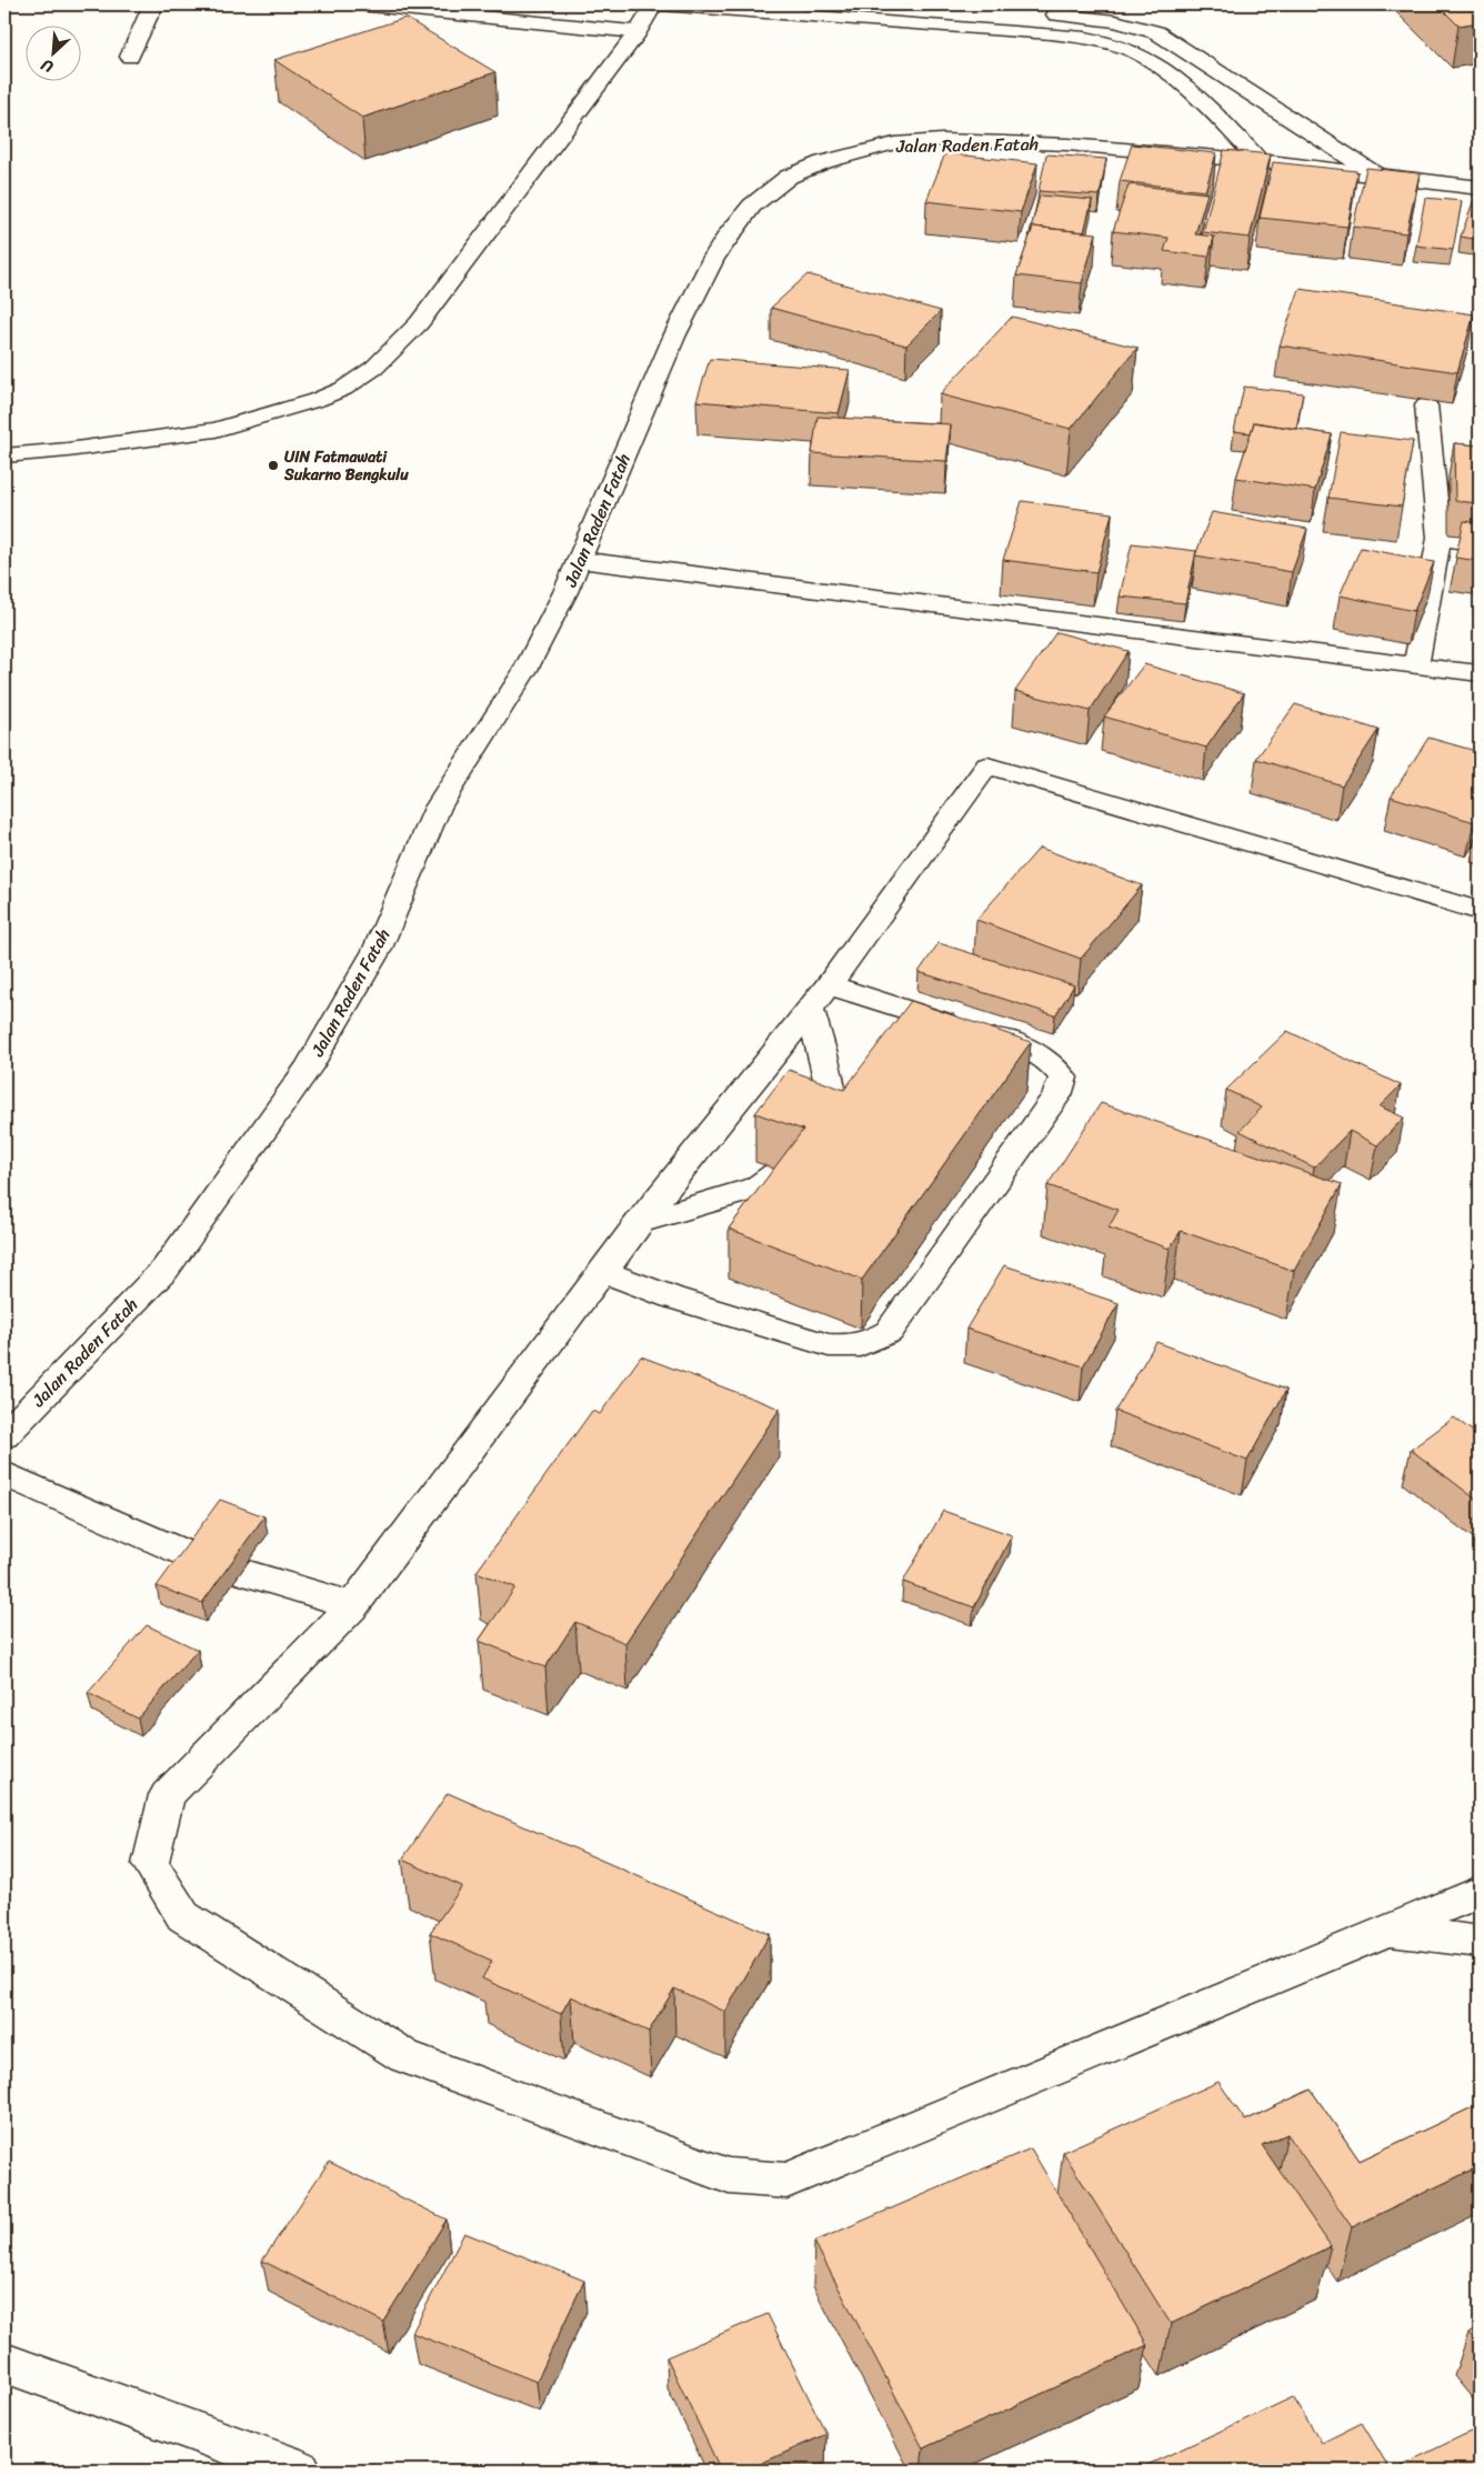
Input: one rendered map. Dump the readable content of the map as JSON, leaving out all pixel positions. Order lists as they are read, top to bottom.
{
  "streets": {
    "main road": ["Jalan Raden Fatah"]
  },
  "places": ["UIN Fatmawati Sukarno Bengkulu"],
  "north": "bottom left"
}
